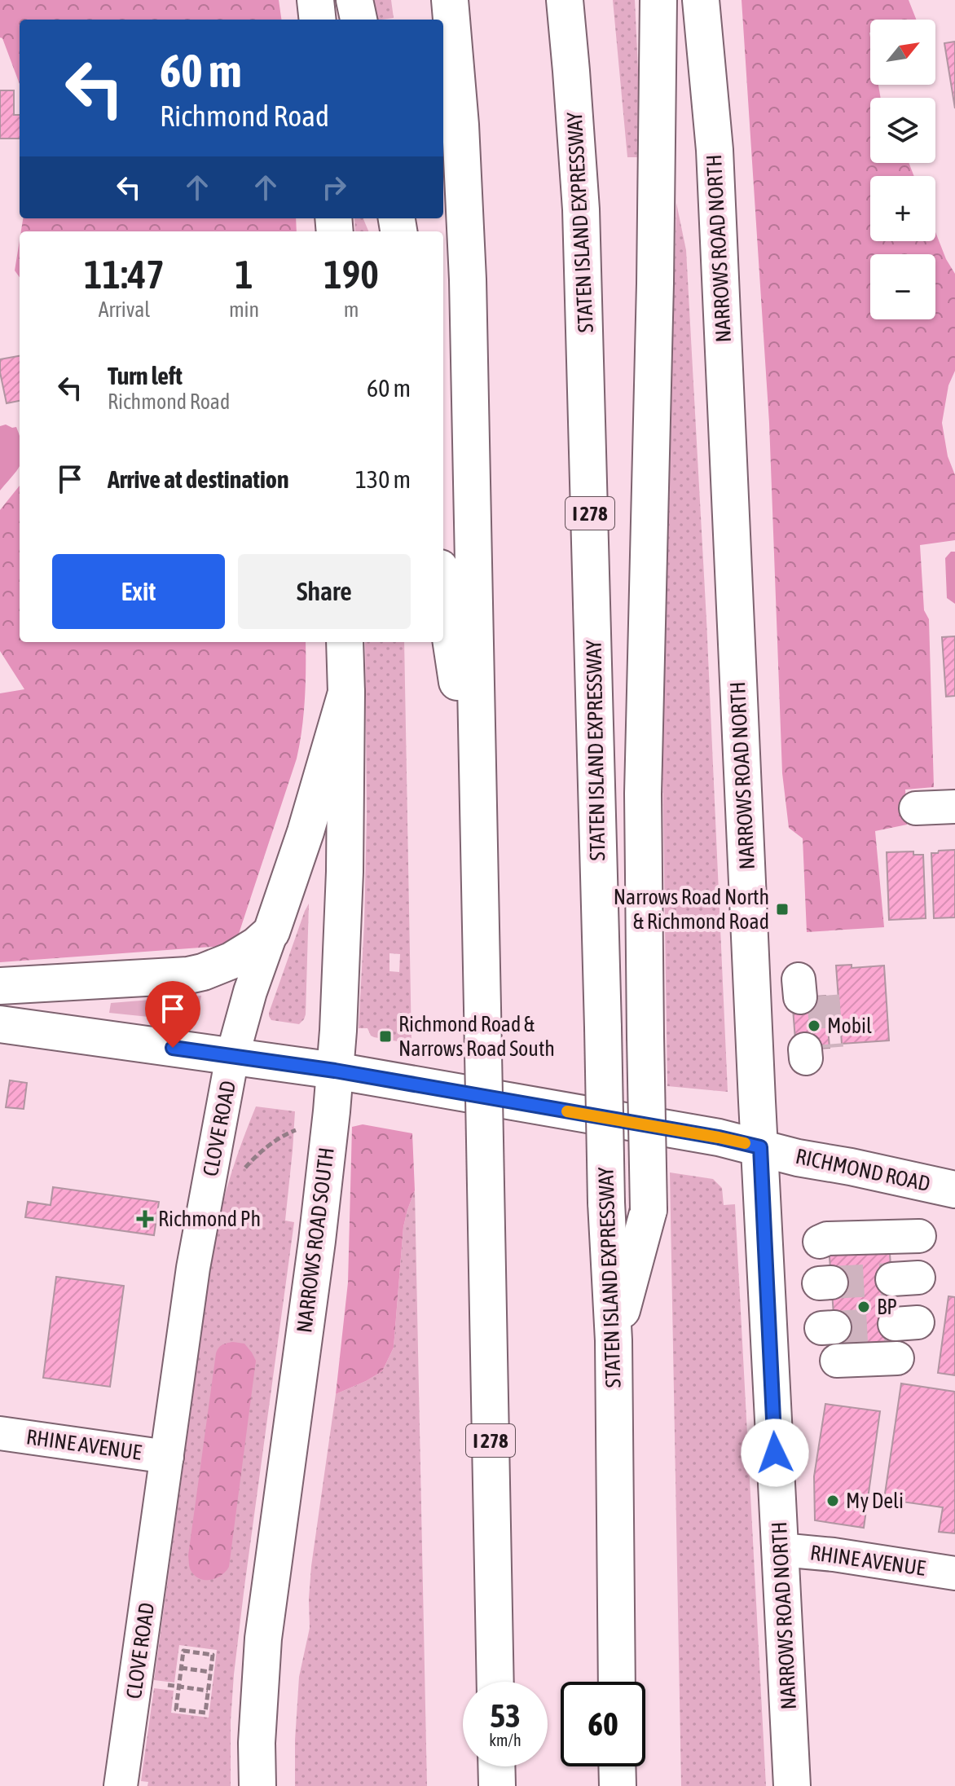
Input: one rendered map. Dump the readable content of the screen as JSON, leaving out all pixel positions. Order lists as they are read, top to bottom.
{
  "streets": {
    "main road": [
      "STATEN ISLAND EXPRESSWAY",
      "NARROWS ROAD NORTH",
      "I 278",
      "CLOVE ROAD",
      "RICHMOND ROAD",
      "NARROWS ROAD SOUTH"
    ],
    "street": ["RHINE AVENUE"]
  },
  "crossings": [
    ["NARROWS ROAD NORTH", "RICHMOND ROAD"],
    ["NARROWS ROAD NORTH", "RHINE AVENUE"],
    ["CLOVE ROAD", "RICHMOND ROAD"],
    ["CLOVE ROAD", "NARROWS ROAD SOUTH"],
    ["CLOVE ROAD", "RHINE AVENUE"],
    ["RICHMOND ROAD", "NARROWS ROAD SOUTH"]
  ],
  "places": {
    "transit": ["Narrows Road North & Richmond Road", "Richmond Road & Narrows Road South"],
    "other": ["Mobil", "BP", "My Deli"],
    "health": ["Richmond Ph"]
  },
  "north": "top right",
  "page": {
    "map_buttons": ["+", "−"],
    "turn": ["60 m", "Richmond Road"],
    "eta": [
      "11:47",
      "Arrival",
      "1",
      "min",
      "190",
      "m"
    ],
    "list": [
      {
        "name": "Turn left",
        "note": "Richmond Road",
        "value": "60 m"
      },
      {
        "name": "Arrive at destination",
        "value": "130 m"
      }
    ],
    "buttons": ["Exit", "Share"],
    "speed": "53 km/h",
    "limit": "60"
  }
}
